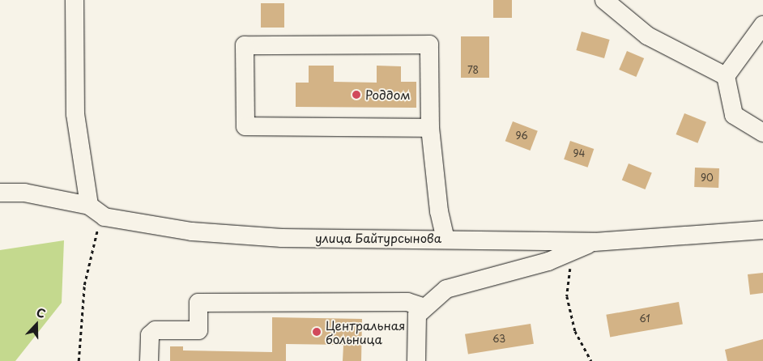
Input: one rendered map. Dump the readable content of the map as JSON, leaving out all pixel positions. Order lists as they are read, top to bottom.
{
  "streets": {
    "street": ["улица Байтурсынова"]
  },
  "places": ["Роддом", "Центральная больница"],
  "house_numbers": [
    "78",
    "96",
    "94",
    "90",
    "61",
    "63"
  ],
  "north": "top"
}
